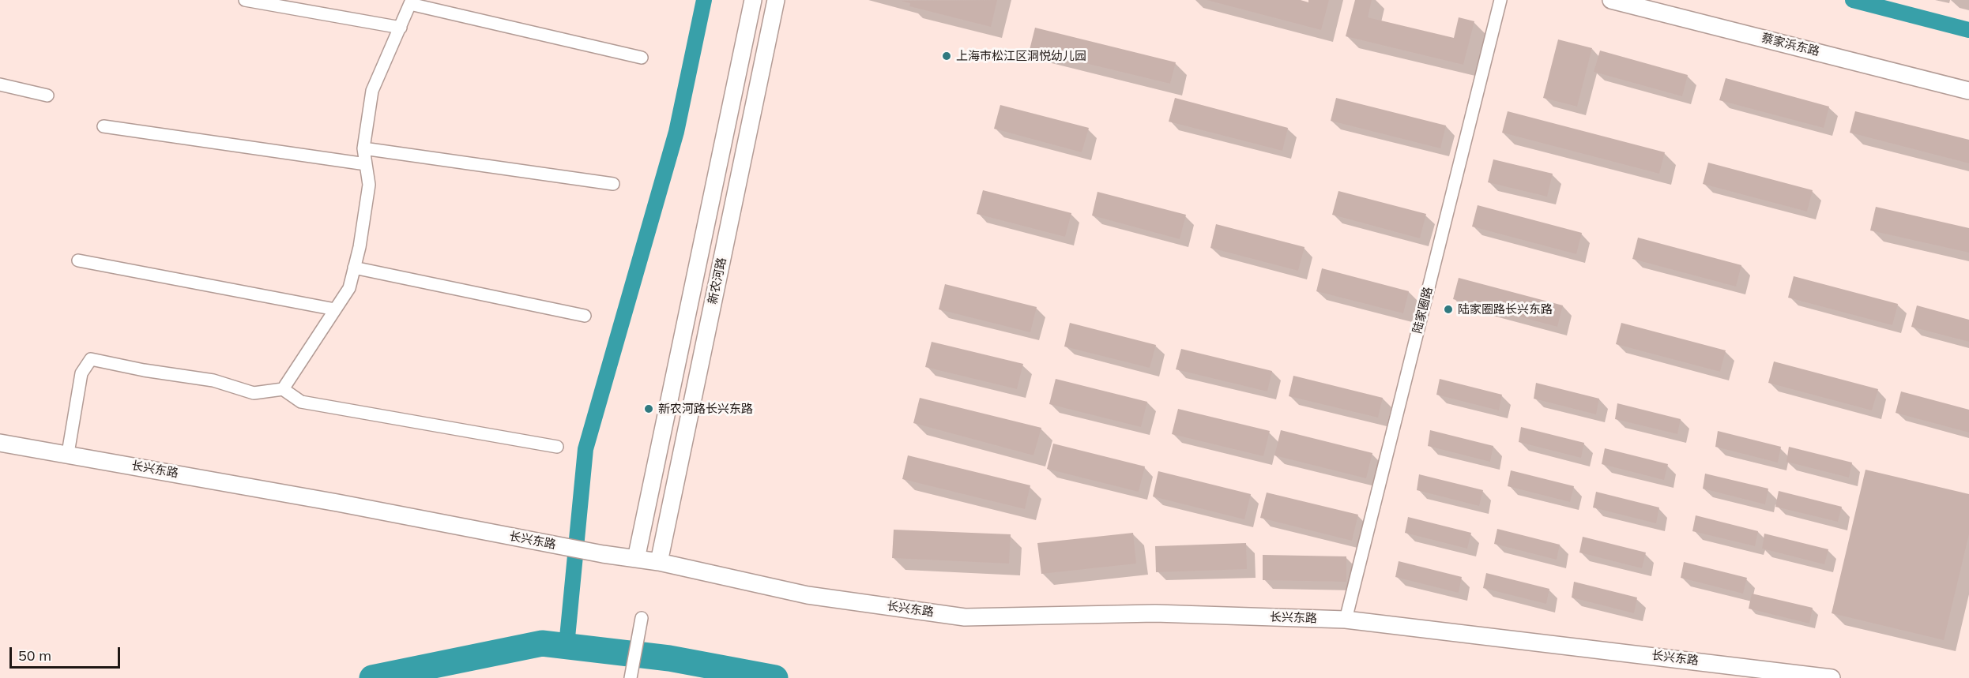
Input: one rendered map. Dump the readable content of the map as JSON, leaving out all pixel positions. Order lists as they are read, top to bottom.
{
  "streets": {
    "main road": ["蔡家浜东路", "新农河路", "长兴东路"],
    "street": ["陆家圈路"]
  },
  "crossings": [
    ["新农河路", "长兴东路"],
    ["陆家圈路", "长兴东路"]
  ],
  "places": ["上海市松江区洞悦幼儿园", "陆家圈路长兴东路", "新农河路长兴东路"],
  "scale_bar": "50 m"
}
